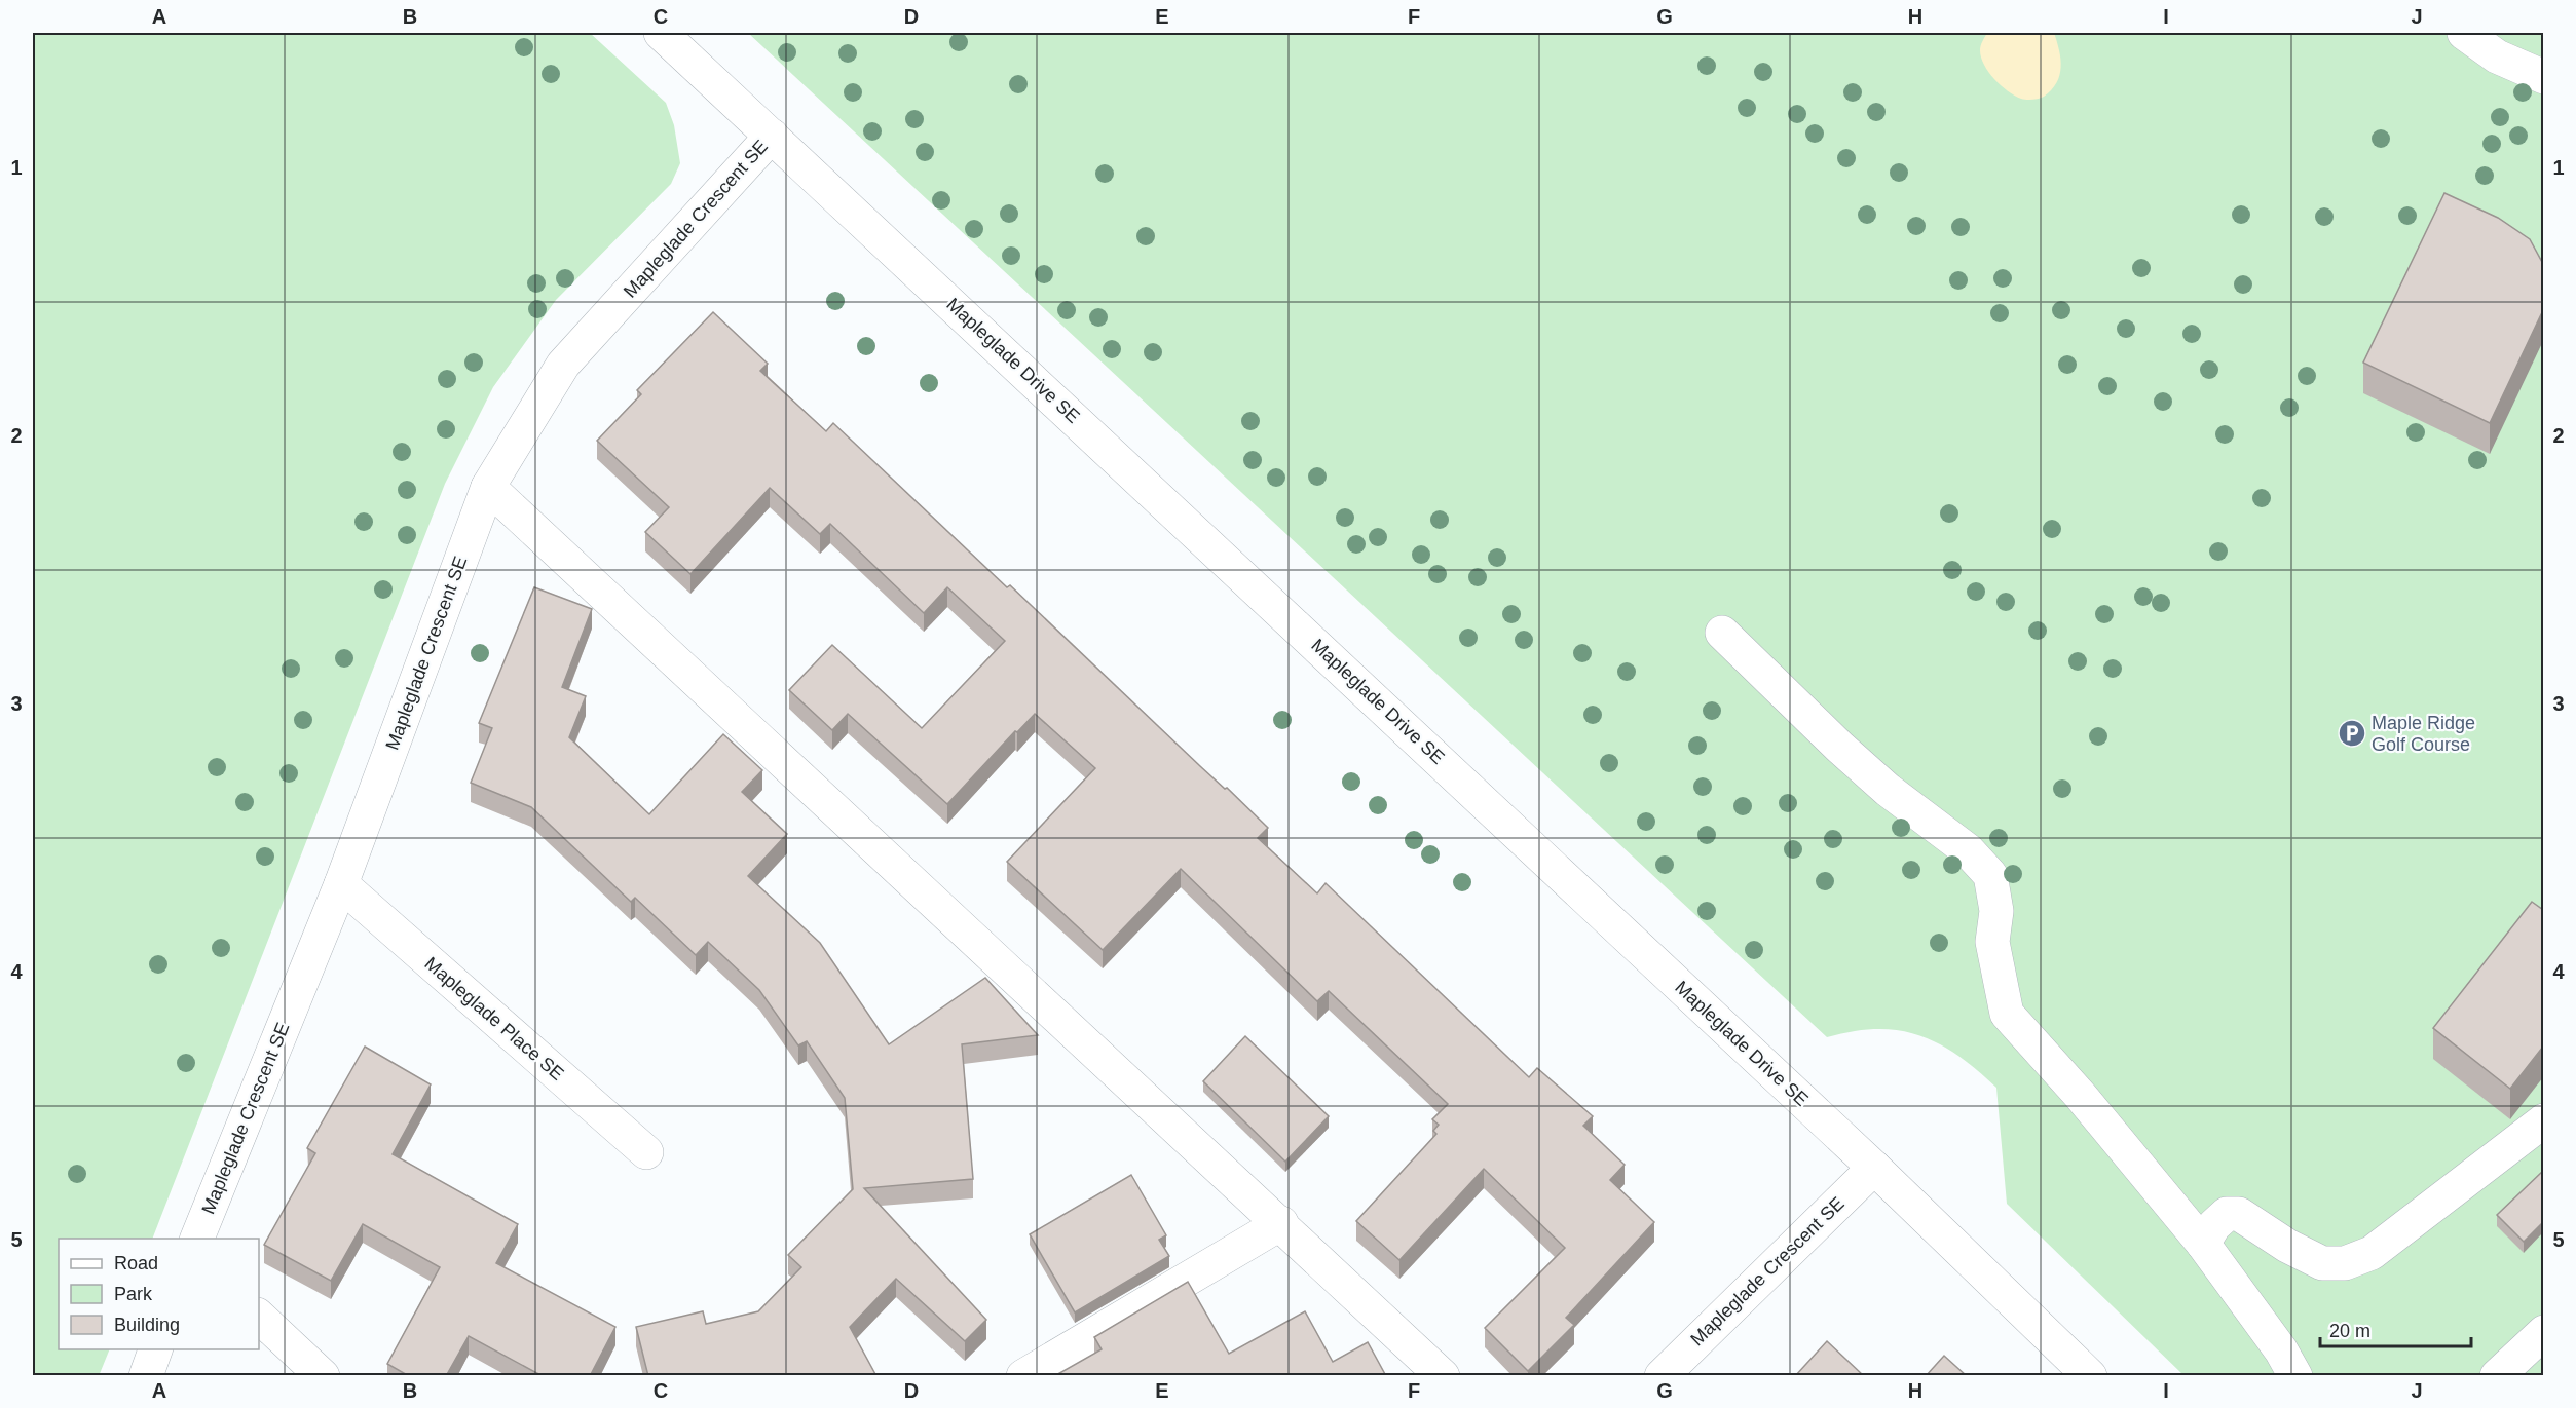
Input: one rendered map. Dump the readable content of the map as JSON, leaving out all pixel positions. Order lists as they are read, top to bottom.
{
  "streets": {
    "street": ["Mapleglade Crescent SE", "Mapleglade Drive SE", "Mapleglade Place SE"]
  },
  "crossings": [
    ["Mapleglade Crescent SE", "Mapleglade Drive SE"],
    ["Mapleglade Crescent SE", "Mapleglade Place SE"]
  ],
  "places": {
    "parking": ["Maple Ridge Golf Course"]
  },
  "legend": ["Road", "Park", "Building"],
  "scale_bar": "20 m",
  "grid": {
    "columns": [
      "A",
      "B",
      "C",
      "D",
      "E",
      "F",
      "G",
      "H",
      "I",
      "J"
    ],
    "rows": [
      "1",
      "2",
      "3",
      "4",
      "5"
    ]
  }
}
